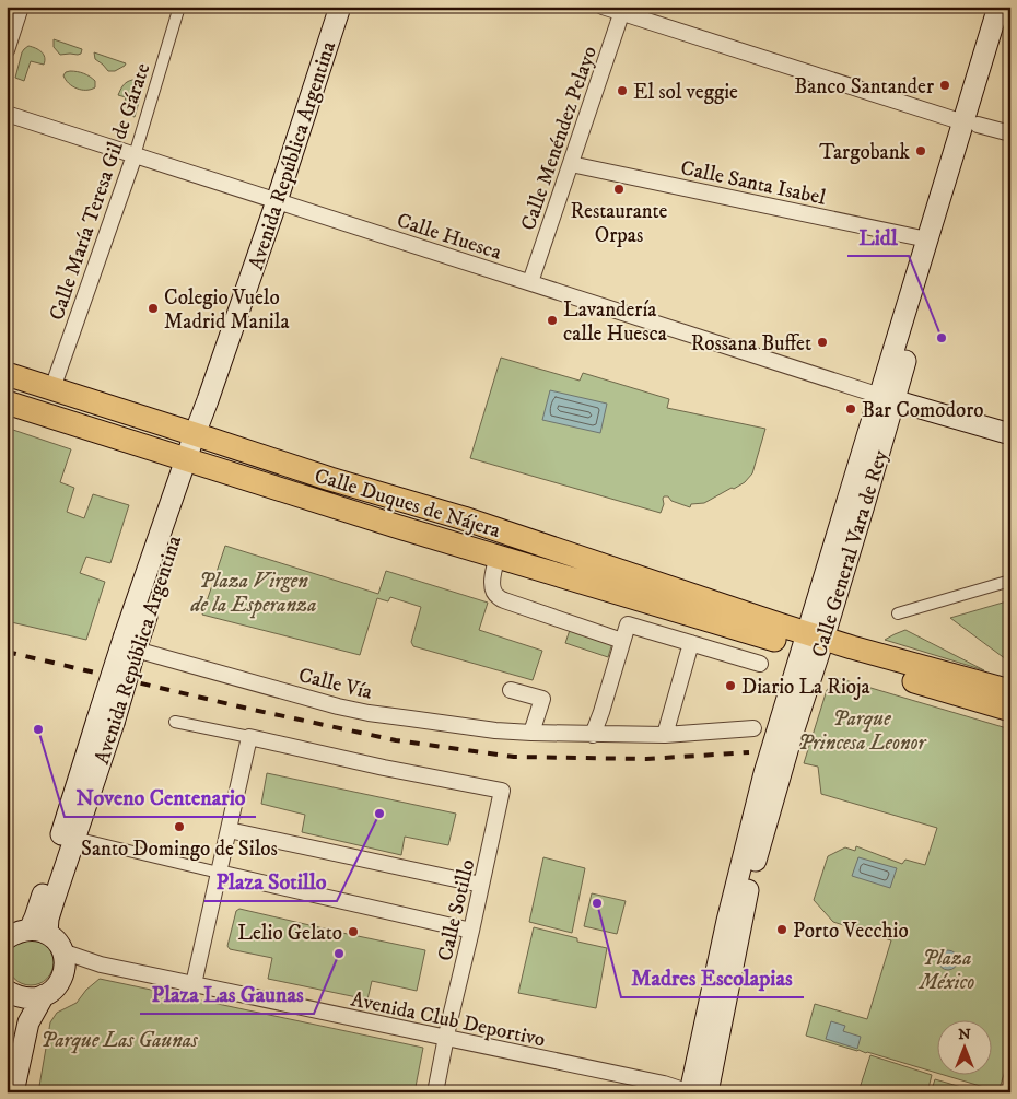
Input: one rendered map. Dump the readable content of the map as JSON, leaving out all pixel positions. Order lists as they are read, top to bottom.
{
  "streets": {
    "main road": ["Avenida República Argentina", "Calle Duques de Nájera", "Calle General Vara de Rey"],
    "street": [
      "Calle Menéndez Pelayo",
      "Calle Santa Isabel",
      "Calle María Teresa Gil de Gárate",
      "Calle Huesca",
      "Calle Vía",
      "Calle Sotillo",
      "Avenida Club Deportivo"
    ]
  },
  "crossings": [
    ["Calle Menéndez Pelayo", "Calle Santa Isabel"],
    ["Calle Menéndez Pelayo", "Calle Huesca"],
    ["Avenida República Argentina", "Calle Huesca"],
    ["Avenida República Argentina", "Calle Duques de Nájera"],
    ["Avenida República Argentina", "Calle Vía"],
    ["Calle Santa Isabel", "Calle General Vara de Rey"],
    ["Calle María Teresa Gil de Gárate", "Calle Huesca"],
    ["Calle María Teresa Gil de Gárate", "Calle Duques de Nájera"],
    ["Calle Huesca", "Calle General Vara de Rey"],
    ["Calle Duques de Nájera", "Calle General Vara de Rey"],
    ["Calle General Vara de Rey", "Avenida Club Deportivo"],
    ["Calle Sotillo", "Avenida Club Deportivo"]
  ],
  "parks": [
    "Plaza Virgen de la Esperanza",
    "Parque Princesa Leonor",
    "Plaza México",
    "Parque Las Gaunas"
  ],
  "places": [
    "Banco Santander",
    "El sol veggie",
    "Targobank",
    "Restaurante Orpas",
    "Colegio Vuelo Madrid Manila",
    "Lavandería calle Huesca",
    "Lidl",
    "Rossana Buffet",
    "Bar Comodoro",
    "Diario La Rioja",
    "Noveno Centenario",
    "Plaza Sotillo",
    "Santo Domingo de Silos",
    "Madres Escolapias",
    "Porto Vecchio",
    "Lelio Gelato",
    "Plaza Las Gaunas"
  ],
  "north": "top"
}
